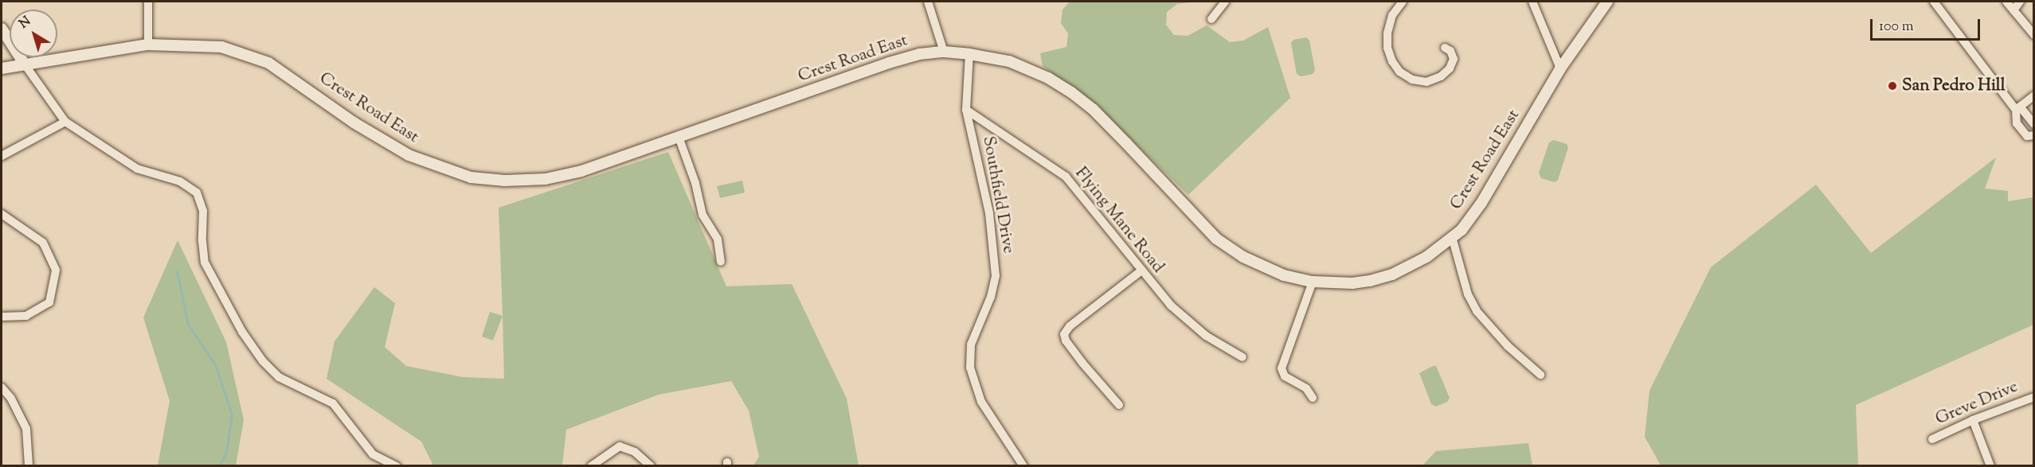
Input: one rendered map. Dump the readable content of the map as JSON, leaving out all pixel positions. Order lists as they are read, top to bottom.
{
  "streets": {
    "street": [
      "Crest Road East",
      "Southfield Drive",
      "Flying Mane Road",
      "Greve Drive"
    ]
  },
  "crossings": [
    ["Crest Road East", "Southfield Drive"],
    ["Southfield Drive", "Flying Mane Road"]
  ],
  "places": ["San Pedro Hill"],
  "scale_bar": "100 m",
  "north": "top left"
}
